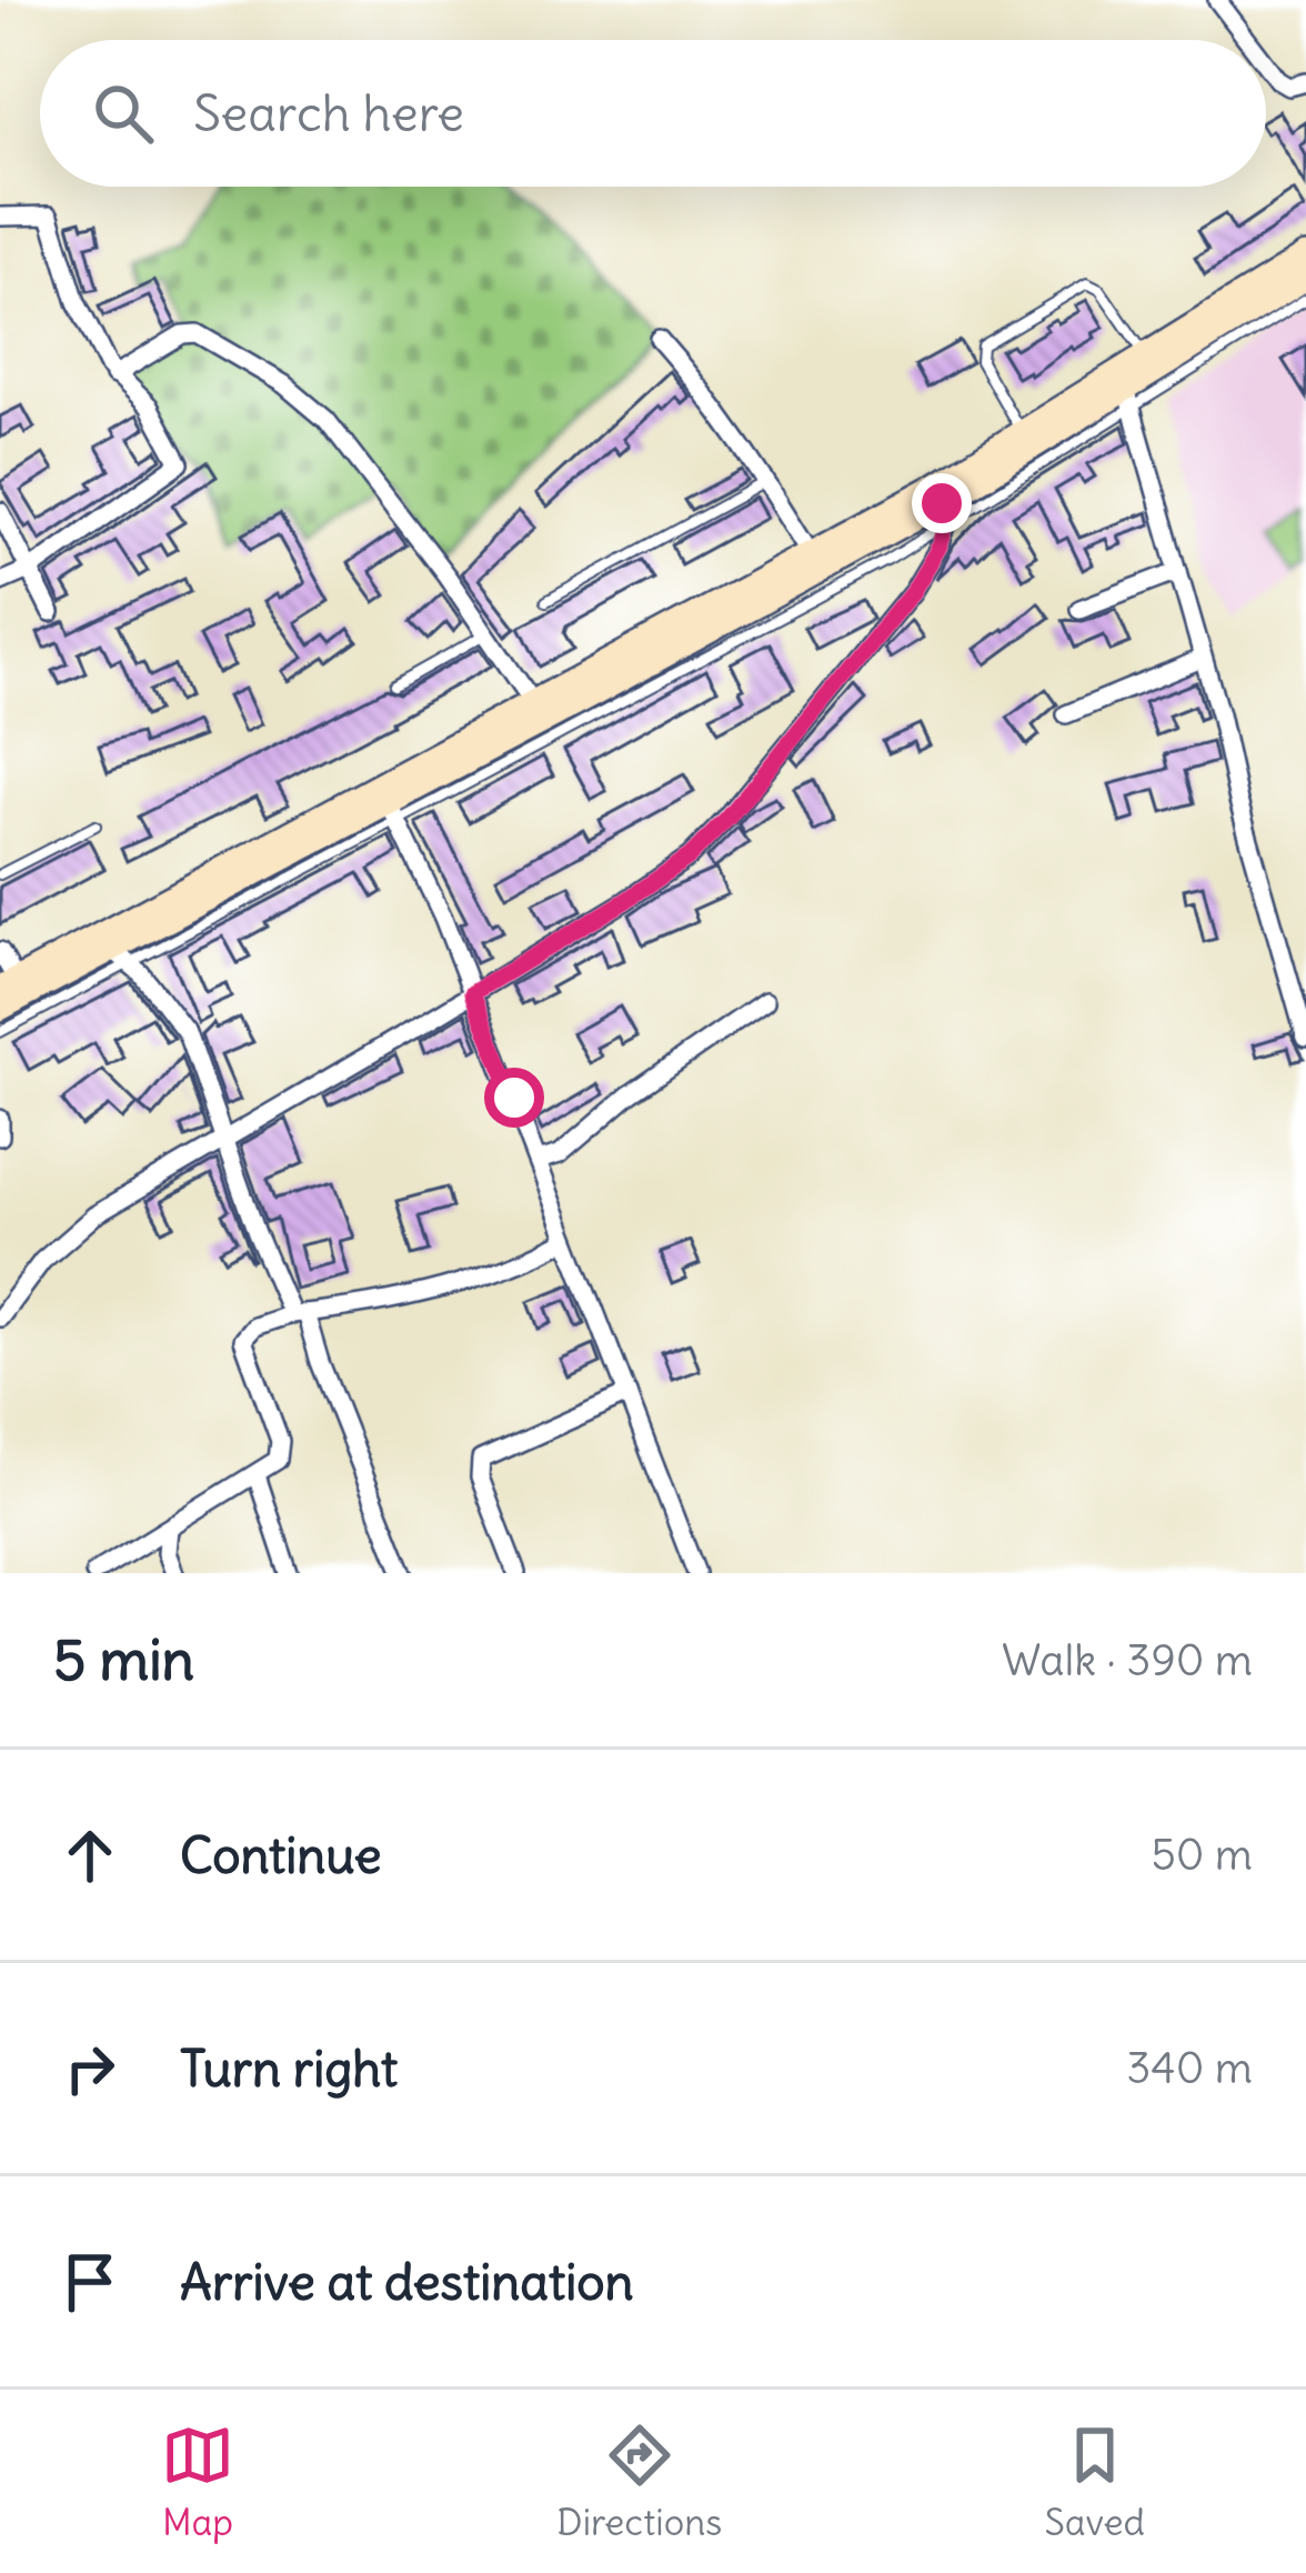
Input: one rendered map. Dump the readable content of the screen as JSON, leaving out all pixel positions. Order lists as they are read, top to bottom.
{
  "page": {
    "search": "Search here",
    "heading": ["5 min", "Walk · 390 m"],
    "list": [
      ["Continue", "50 m"],
      ["Turn right", "340 m"],
      "Arrive at destination"
    ],
    "nav": ["Map", "Directions", "Saved"]
  }
}
